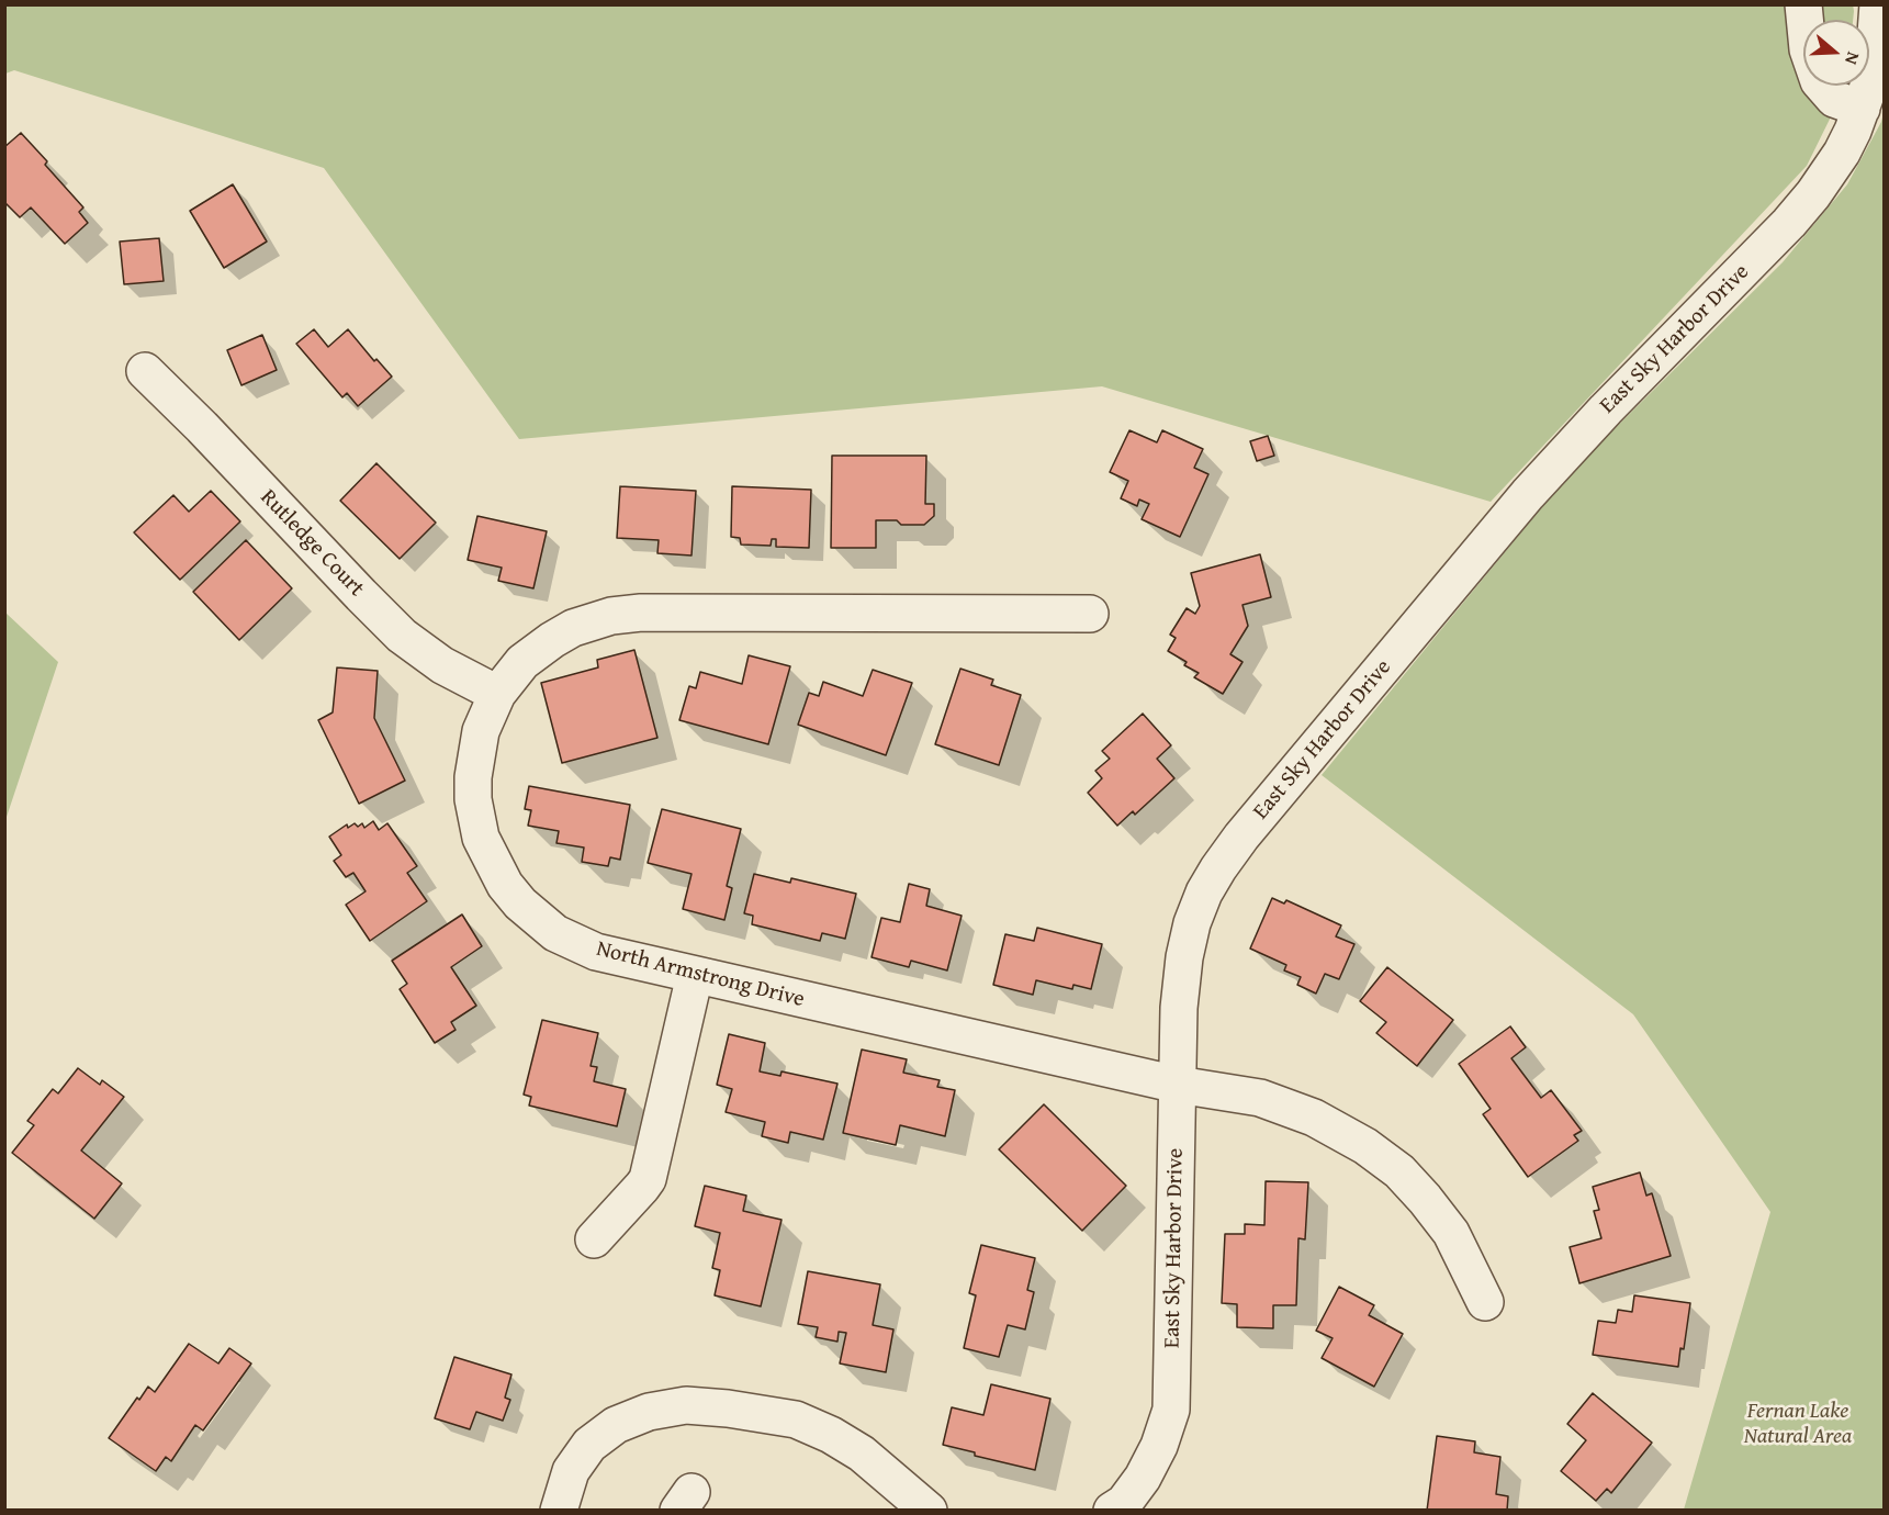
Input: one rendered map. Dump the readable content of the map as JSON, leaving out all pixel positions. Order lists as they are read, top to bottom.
{
  "streets": {
    "street": ["East Sky Harbor Drive", "Rutledge Court", "North Armstrong Drive"]
  },
  "crossings": [
    ["East Sky Harbor Drive", "North Armstrong Drive"],
    ["Rutledge Court", "North Armstrong Drive"]
  ],
  "parks": ["Fernan Lake Natural Area"],
  "north": "right"
}
